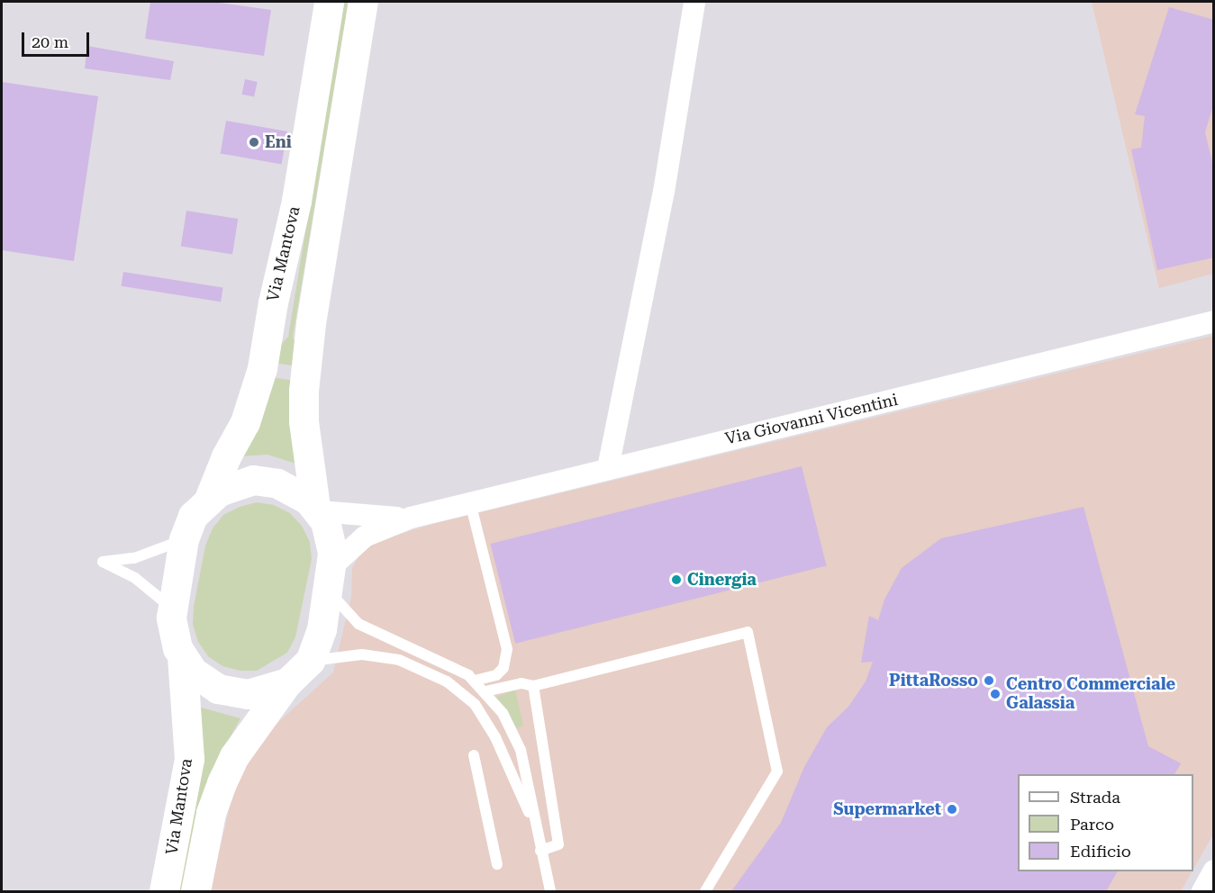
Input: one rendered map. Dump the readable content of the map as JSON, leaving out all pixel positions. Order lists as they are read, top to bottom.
{
  "streets": {
    "main road": ["Via Mantova"],
    "street": ["Via Giovanni Vicentini"]
  },
  "crossings": [
    ["Via Mantova", "Via Giovanni Vicentini"]
  ],
  "places": [
    "Eni",
    "Cinergia",
    "PittaRosso",
    "Centro Commerciale Galassia",
    "Supermarket"
  ],
  "legend": ["Strada", "Parco", "Edificio"],
  "scale_bar": "20 m"
}
